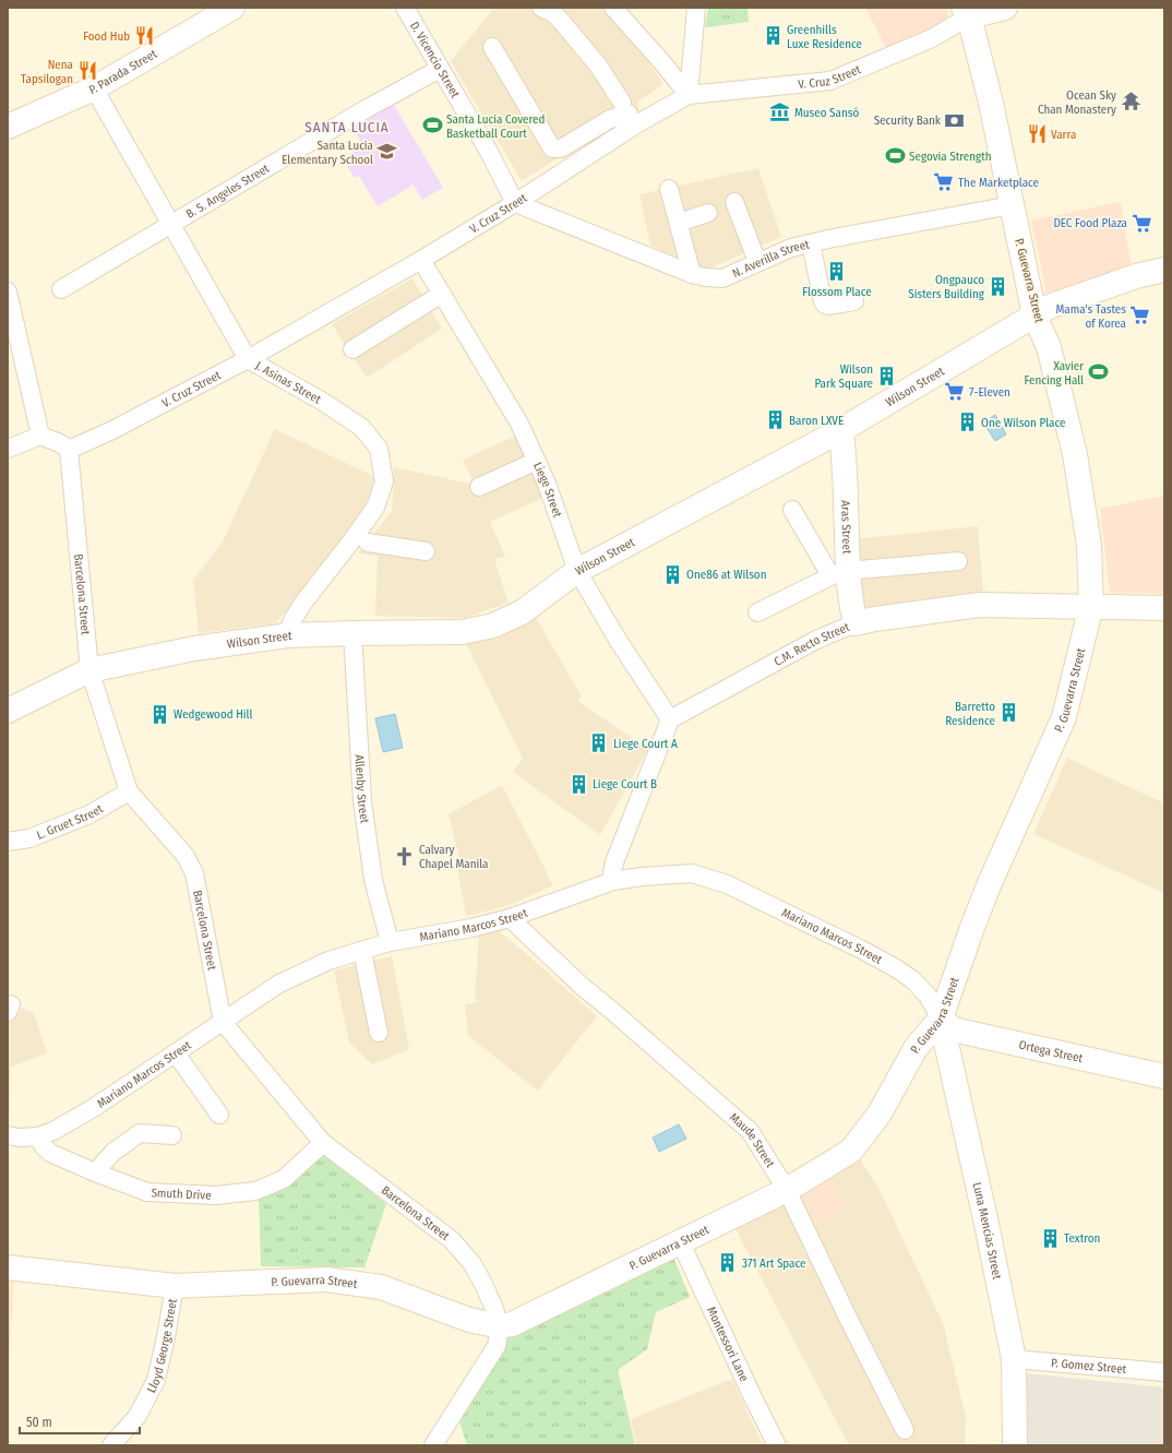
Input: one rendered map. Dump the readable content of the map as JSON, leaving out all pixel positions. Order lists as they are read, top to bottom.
{
  "streets": {
    "main road": [
      "P. Parada Street",
      "V. Cruz Street",
      "P. Guevarra Street",
      "Wilson Street",
      "Aras Street",
      "C.M. Recto Street",
      "Ortega Street",
      "Luna Mencias Street"
    ],
    "street": [
      "D. Vicencio Street",
      "B. S. Angeles Street",
      "N. Averilla Street",
      "J. Asinas Street",
      "Liege Street",
      "Barcelona Street",
      "Allenby Street",
      "L. Gruet Street",
      "Mariano Marcos Street",
      "Maude Street",
      "Smuth Drive",
      "Montessori Lane",
      "Lloyd George Street",
      "P. Gomez Street"
    ]
  },
  "crossings": [
    ["D. Vicencio Street", "V. Cruz Street"],
    ["D. Vicencio Street", "B. S. Angeles Street"],
    ["D. Vicencio Street", "N. Averilla Street"],
    ["P. Parada Street", "J. Asinas Street"],
    ["V. Cruz Street", "N. Averilla Street"],
    ["V. Cruz Street", "P. Guevarra Street"],
    ["V. Cruz Street", "J. Asinas Street"],
    ["V. Cruz Street", "Liege Street"],
    ["V. Cruz Street", "Barcelona Street"],
    ["B. S. Angeles Street", "J. Asinas Street"],
    ["N. Averilla Street", "P. Guevarra Street"],
    ["P. Guevarra Street", "Wilson Street"],
    ["P. Guevarra Street", "Barcelona Street"],
    ["P. Guevarra Street", "C.M. Recto Street"],
    ["P. Guevarra Street", "Mariano Marcos Street"],
    ["P. Guevarra Street", "Ortega Street"],
    ["P. Guevarra Street", "Maude Street"],
    ["P. Guevarra Street", "Luna Mencias Street"],
    ["P. Guevarra Street", "Montessori Lane"],
    ["P. Guevarra Street", "Lloyd George Street"],
    ["J. Asinas Street", "Wilson Street"],
    ["Wilson Street", "Liege Street"],
    ["Wilson Street", "Aras Street"],
    ["Wilson Street", "Barcelona Street"],
    ["Wilson Street", "Allenby Street"],
    ["Liege Street", "C.M. Recto Street"],
    ["Aras Street", "C.M. Recto Street"],
    ["Barcelona Street", "L. Gruet Street"],
    ["Barcelona Street", "Mariano Marcos Street"],
    ["Barcelona Street", "Smuth Drive"],
    ["Allenby Street", "Mariano Marcos Street"],
    ["Mariano Marcos Street", "Ortega Street"],
    ["Mariano Marcos Street", "Maude Street"],
    ["Mariano Marcos Street", "Smuth Drive"],
    ["Mariano Marcos Street", "Luna Mencias Street"],
    ["Ortega Street", "Luna Mencias Street"],
    ["Luna Mencias Street", "P. Gomez Street"]
  ],
  "districts": ["SANTA LUCIA"],
  "places": {
    "restaurant": ["Food Hub", "Nena Tapsilogan", "Varra"],
    "building": [
      "Greenhills Luxe Residence",
      "Flossom Place",
      "Ongpauco Sisters Building",
      "Wilson Park Square",
      "Baron LXVE",
      "One Wilson Place",
      "One86 at Wilson",
      "Barretto Residence",
      "Wedgewood Hill",
      "Liege Court A",
      "Liege Court B",
      "Textron",
      "371 Art Space"
    ],
    "temple": ["Ocean Sky Chan Monastery"],
    "museum": ["Museo Sansó"],
    "bank": ["Security Bank"],
    "sports": ["Santa Lucia Covered Basketball Court", "Segovia Strength", "Xavier Fencing Hall"],
    "school or university": ["Santa Lucia Elementary School"],
    "supermarket": [
      "The Marketplace",
      "DEC Food Plaza",
      "Mama's Tastes of Korea",
      "7-Eleven"
    ],
    "church": ["Calvary Chapel Manila"]
  },
  "scale_bar": "50 m"
}
